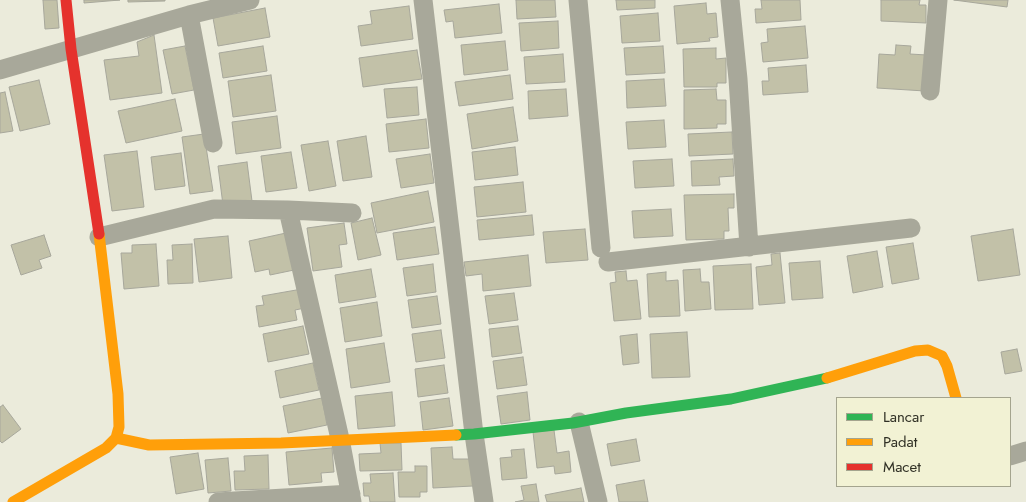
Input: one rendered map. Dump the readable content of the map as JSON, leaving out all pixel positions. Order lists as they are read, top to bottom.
{
  "legend": ["Lancar", "Padat", "Macet"]
}
